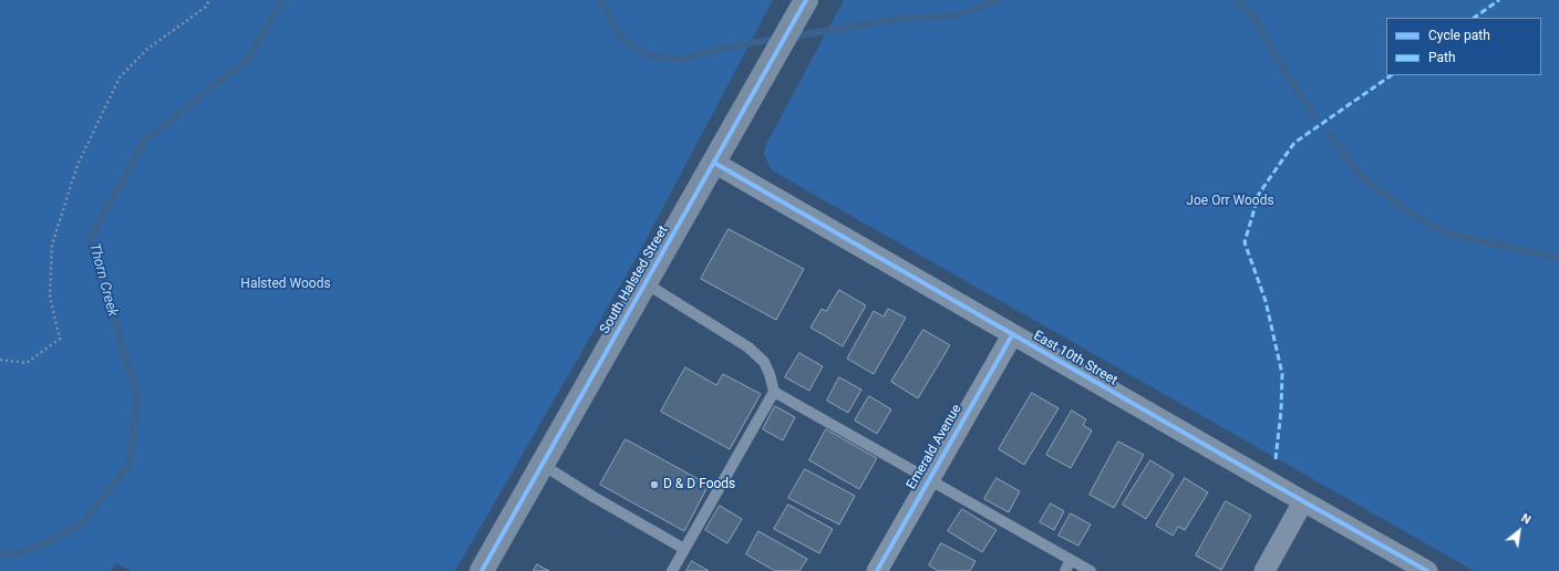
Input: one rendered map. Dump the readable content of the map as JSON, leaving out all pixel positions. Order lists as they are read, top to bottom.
{
  "streets": {
    "street": ["South Halsted Street", "East 10th Street", "Emerald Avenue"]
  },
  "crossings": [
    ["South Halsted Street", "East 10th Street"],
    ["East 10th Street", "Emerald Avenue"]
  ],
  "water": ["Thorn Creek"],
  "parks": ["Joe Orr Woods", "Halsted Woods"],
  "places": ["D & D Foods"],
  "legend": ["Cycle path", "Path"],
  "north": "top right"
}
